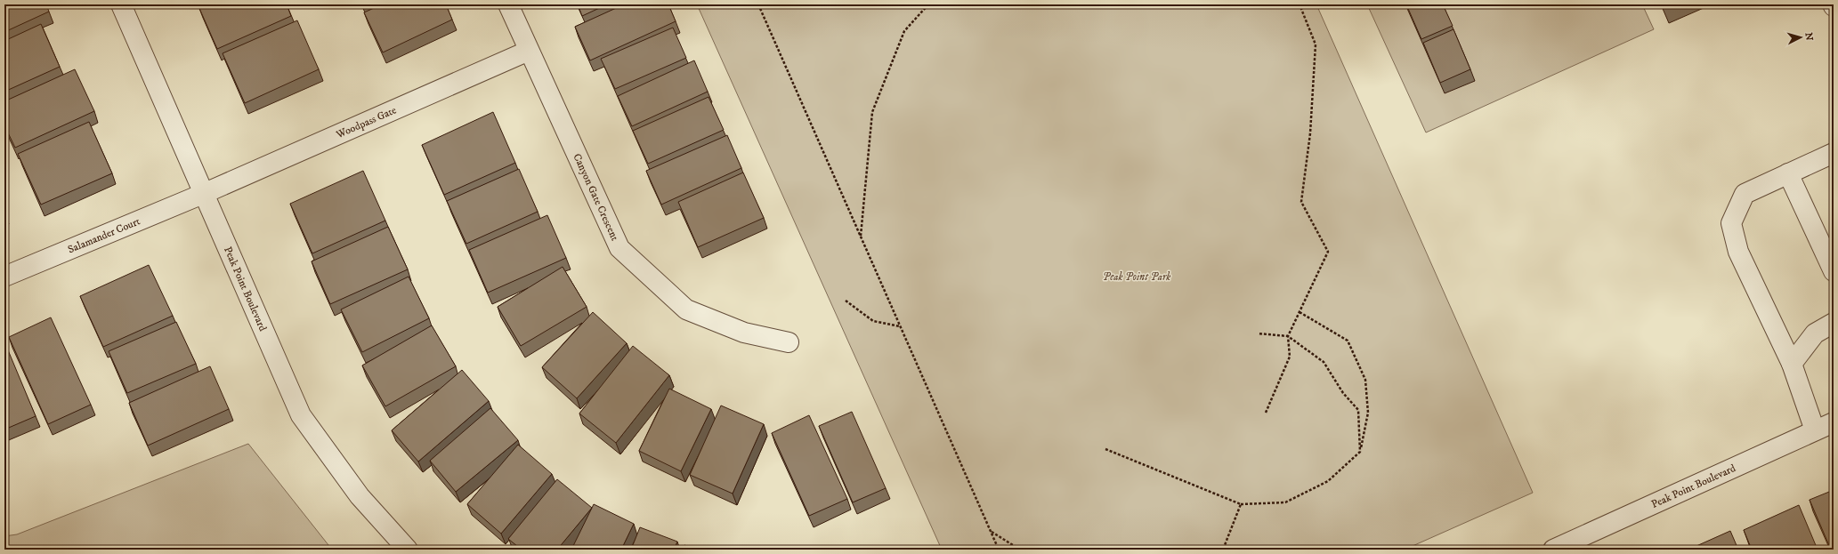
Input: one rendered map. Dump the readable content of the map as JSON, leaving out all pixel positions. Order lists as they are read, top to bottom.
{
  "streets": {
    "street": [
      "Woodpass Gate",
      "Canyon Gate Crescent",
      "Salamander Court",
      "Peak Point Boulevard"
    ]
  },
  "crossings": [
    ["Woodpass Gate", "Canyon Gate Crescent"],
    ["Woodpass Gate", "Salamander Court"],
    ["Woodpass Gate", "Peak Point Boulevard"],
    ["Salamander Court", "Peak Point Boulevard"]
  ],
  "parks": ["Peak Point Park"],
  "north": "right"
}
